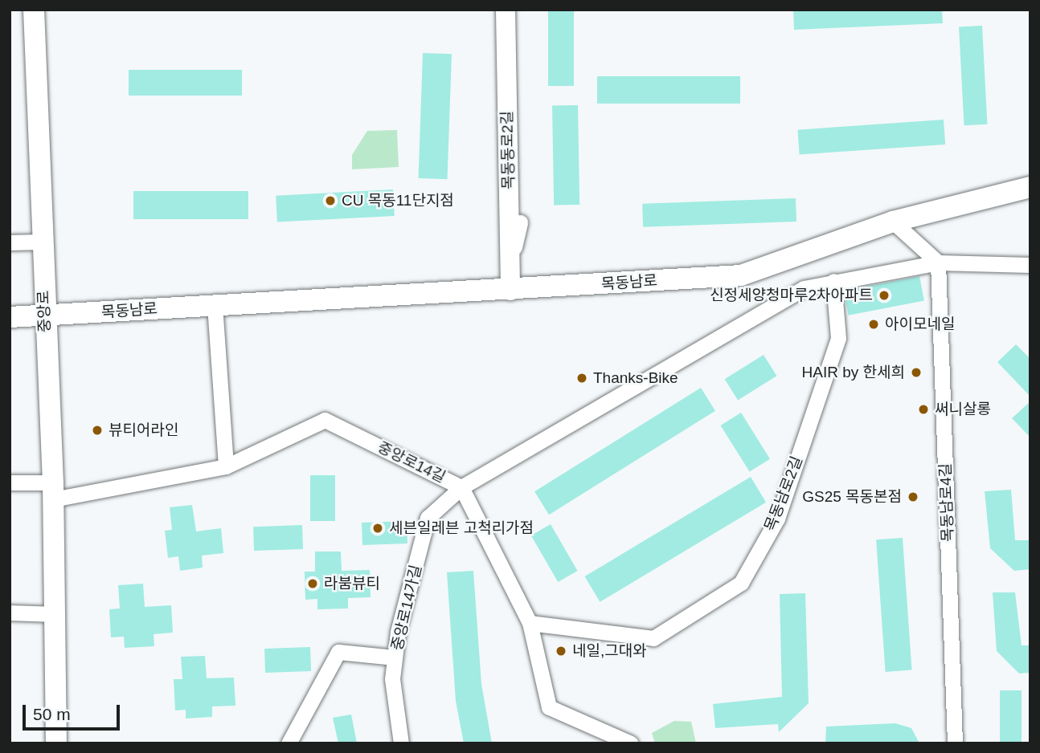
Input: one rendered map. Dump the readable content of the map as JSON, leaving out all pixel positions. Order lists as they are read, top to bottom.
{
  "streets": {
    "main road": ["목동남로", "중앙로"],
    "street": [
      "목동동로2길",
      "중앙로14길",
      "목동남로2길",
      "목동남로4길",
      "중앙로14가길"
    ]
  },
  "crossings": [
    ["목동동로2길", "목동남로"],
    ["목동남로", "중앙로"],
    ["중앙로", "중앙로14길"],
    ["중앙로14길", "목동남로2길"],
    ["중앙로14길", "중앙로14가길"]
  ],
  "places": [
    "CU 목동11단지점",
    "신정세양청마루2차아파트",
    "아이모네일",
    "HAIR by 한세희",
    "Thanks-Bike",
    "써니살롱",
    "뷰티어라인",
    "GS25 목동본점",
    "세븐일레븐 고척리가점",
    "라붐뷰티",
    "네일,그대와"
  ],
  "scale_bar": "50 m"
}
